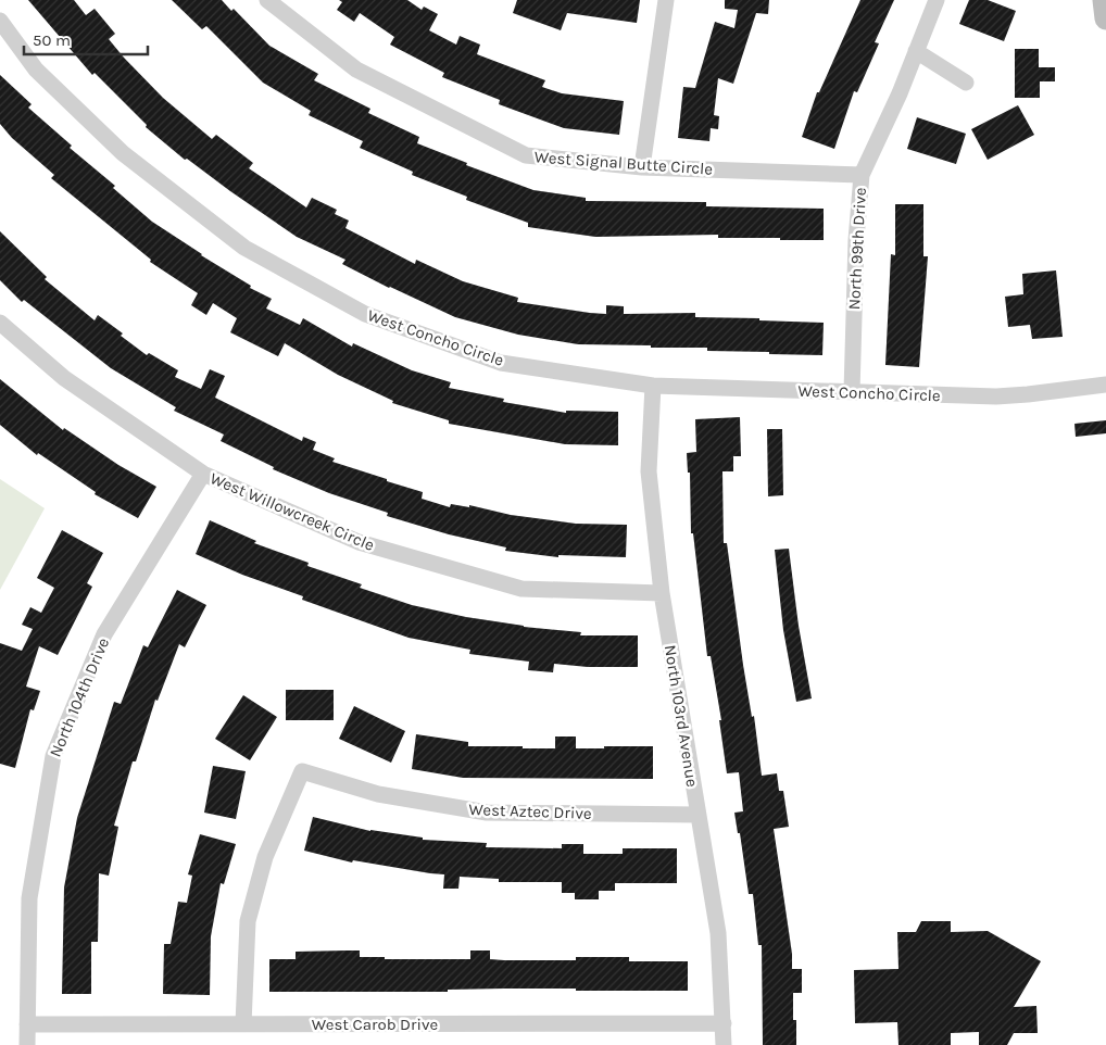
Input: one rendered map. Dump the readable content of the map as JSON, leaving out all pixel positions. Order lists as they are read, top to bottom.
{
  "streets": {
    "street": [
      "West Signal Butte Circle",
      "North 99th Drive",
      "West Concho Circle",
      "West Willowcreek Circle",
      "North 104th Drive",
      "North 103rd Avenue",
      "West Aztec Drive",
      "West Carob Drive"
    ]
  },
  "crossings": [
    ["West Signal Butte Circle", "North 99th Drive"],
    ["North 99th Drive", "West Concho Circle"],
    ["West Concho Circle", "North 103rd Avenue"],
    ["West Willowcreek Circle", "North 104th Drive"],
    ["West Willowcreek Circle", "North 103rd Avenue"],
    ["North 104th Drive", "West Carob Drive"],
    ["North 103rd Avenue", "West Aztec Drive"],
    ["North 103rd Avenue", "West Carob Drive"],
    ["West Aztec Drive", "West Carob Drive"]
  ],
  "scale_bar": "50 m"
}
